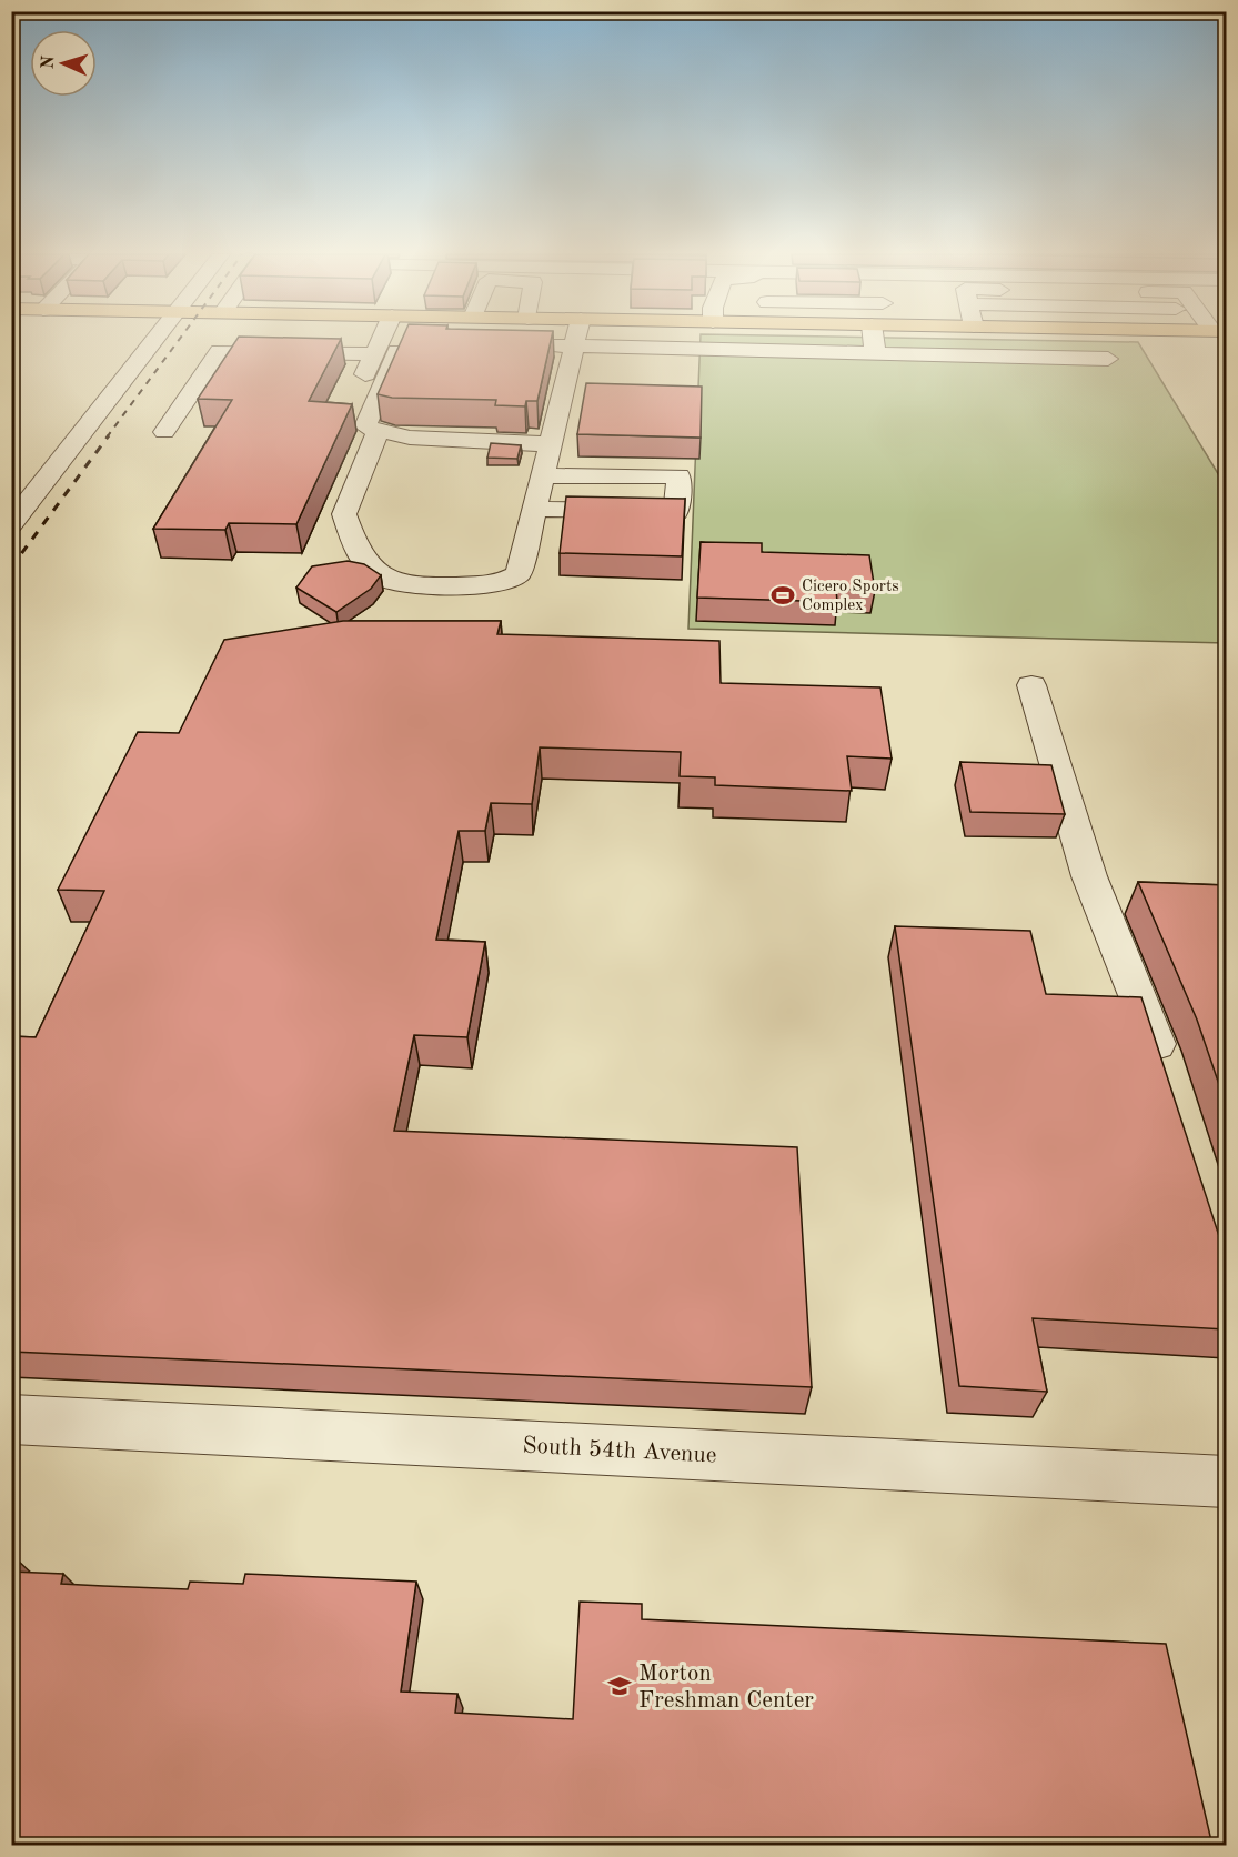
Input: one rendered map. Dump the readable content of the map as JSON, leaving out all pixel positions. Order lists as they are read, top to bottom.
{
  "streets": {
    "street": ["South 54th Avenue"]
  },
  "places": {
    "sports": ["Cicero Sports Complex"],
    "school or university": ["Morton Freshman Center"]
  },
  "north": "left"
}
